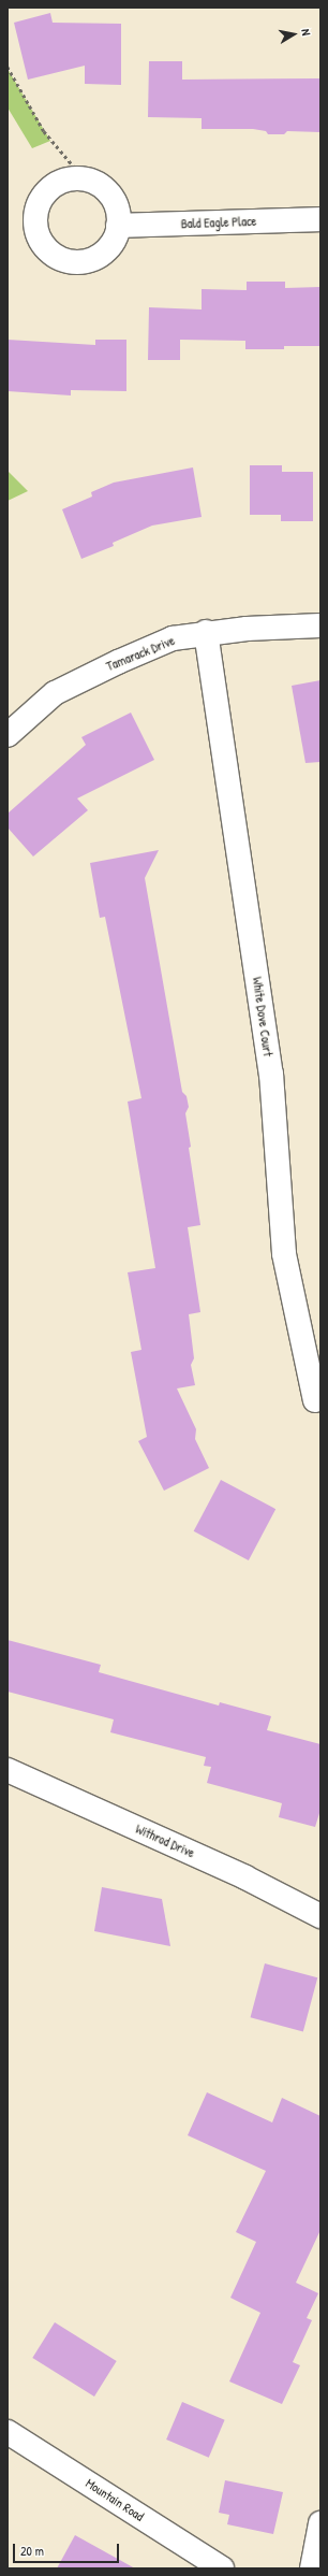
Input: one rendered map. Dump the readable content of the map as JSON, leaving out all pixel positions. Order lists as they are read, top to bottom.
{
  "streets": {
    "street": [
      "Bald Eagle Place",
      "Tamarack Drive",
      "White Dove Court",
      "Withrod Drive",
      "Mountain Road"
    ]
  },
  "crossings": [
    ["Tamarack Drive", "White Dove Court"]
  ],
  "scale_bar": "20 m",
  "north": "right"
}
